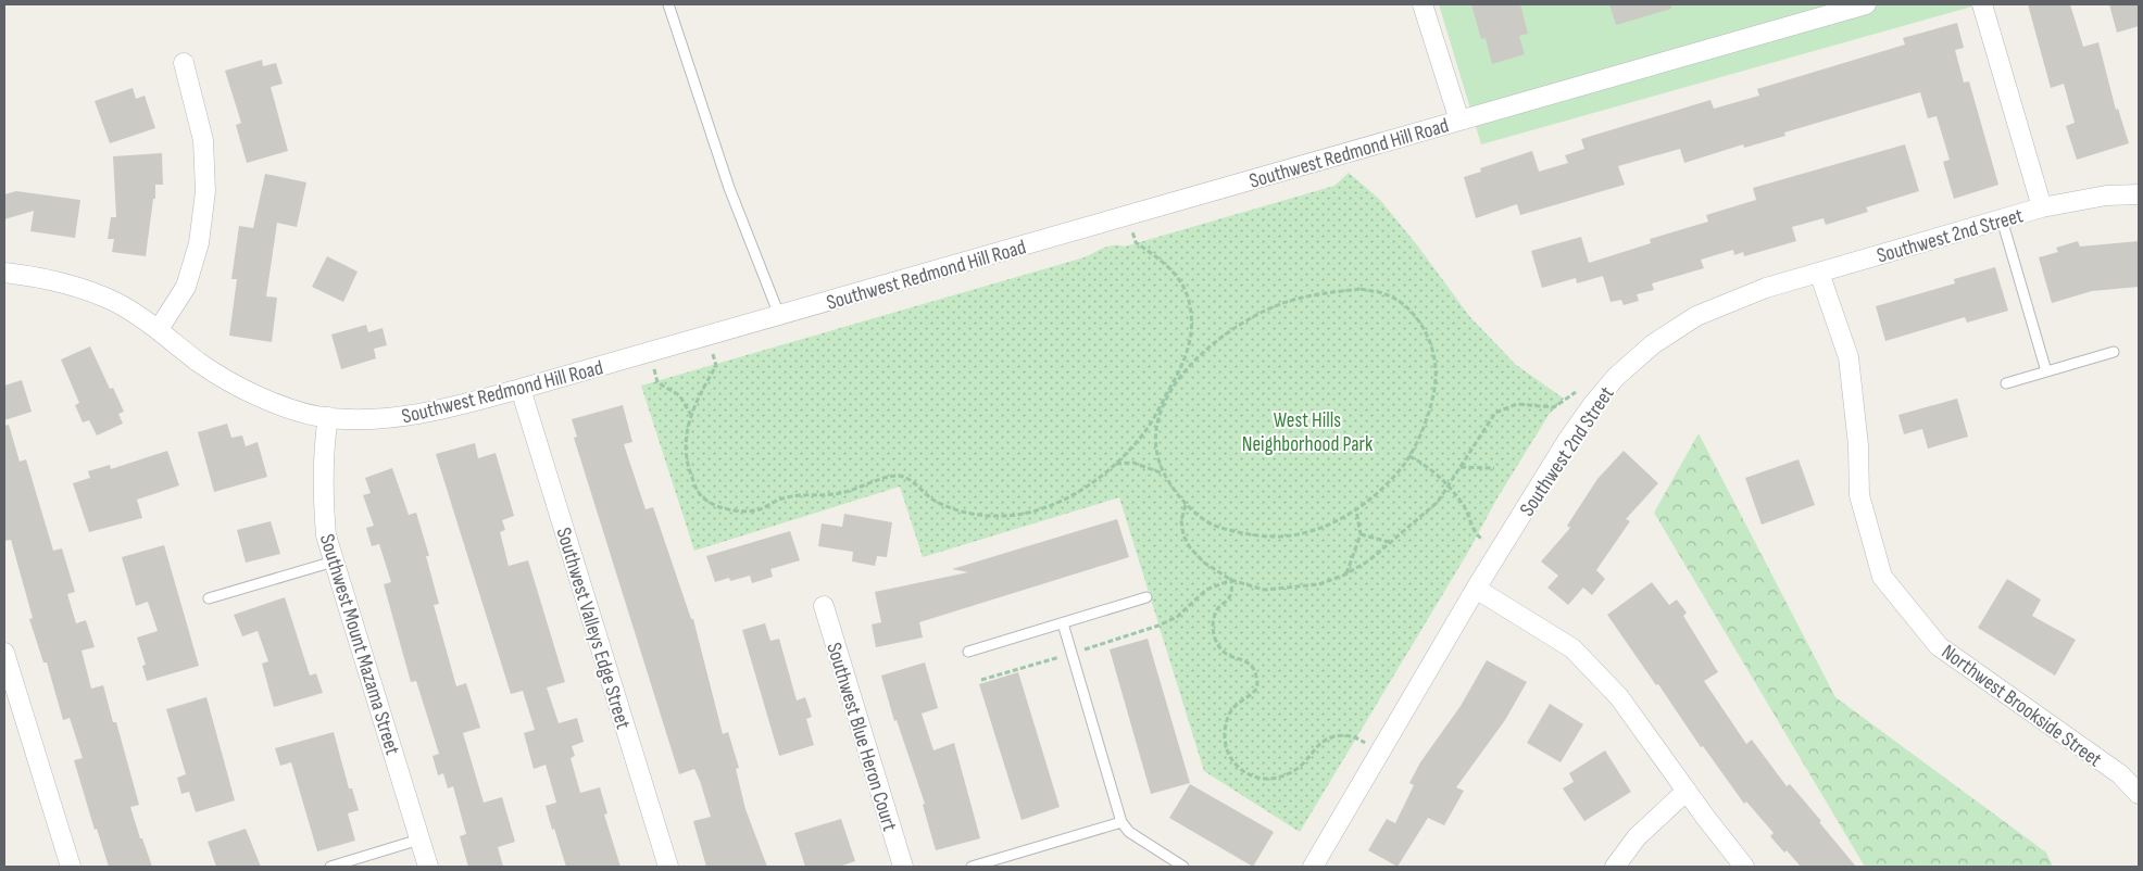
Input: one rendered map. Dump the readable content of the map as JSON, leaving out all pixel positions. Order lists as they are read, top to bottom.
{
  "streets": {
    "street": [
      "Southwest Redmond Hill Road",
      "Southwest 2nd Street",
      "Southwest Valleys Edge Street",
      "Southwest Mount Mazama Street",
      "Northwest Brookside Street",
      "Southwest Blue Heron Court"
    ]
  },
  "crossings": [
    ["Southwest Redmond Hill Road", "Southwest Valleys Edge Street"],
    ["Southwest Redmond Hill Road", "Southwest Mount Mazama Street"],
    ["Southwest 2nd Street", "Northwest Brookside Street"]
  ],
  "parks": ["West Hills Neighborhood Park"]
}
